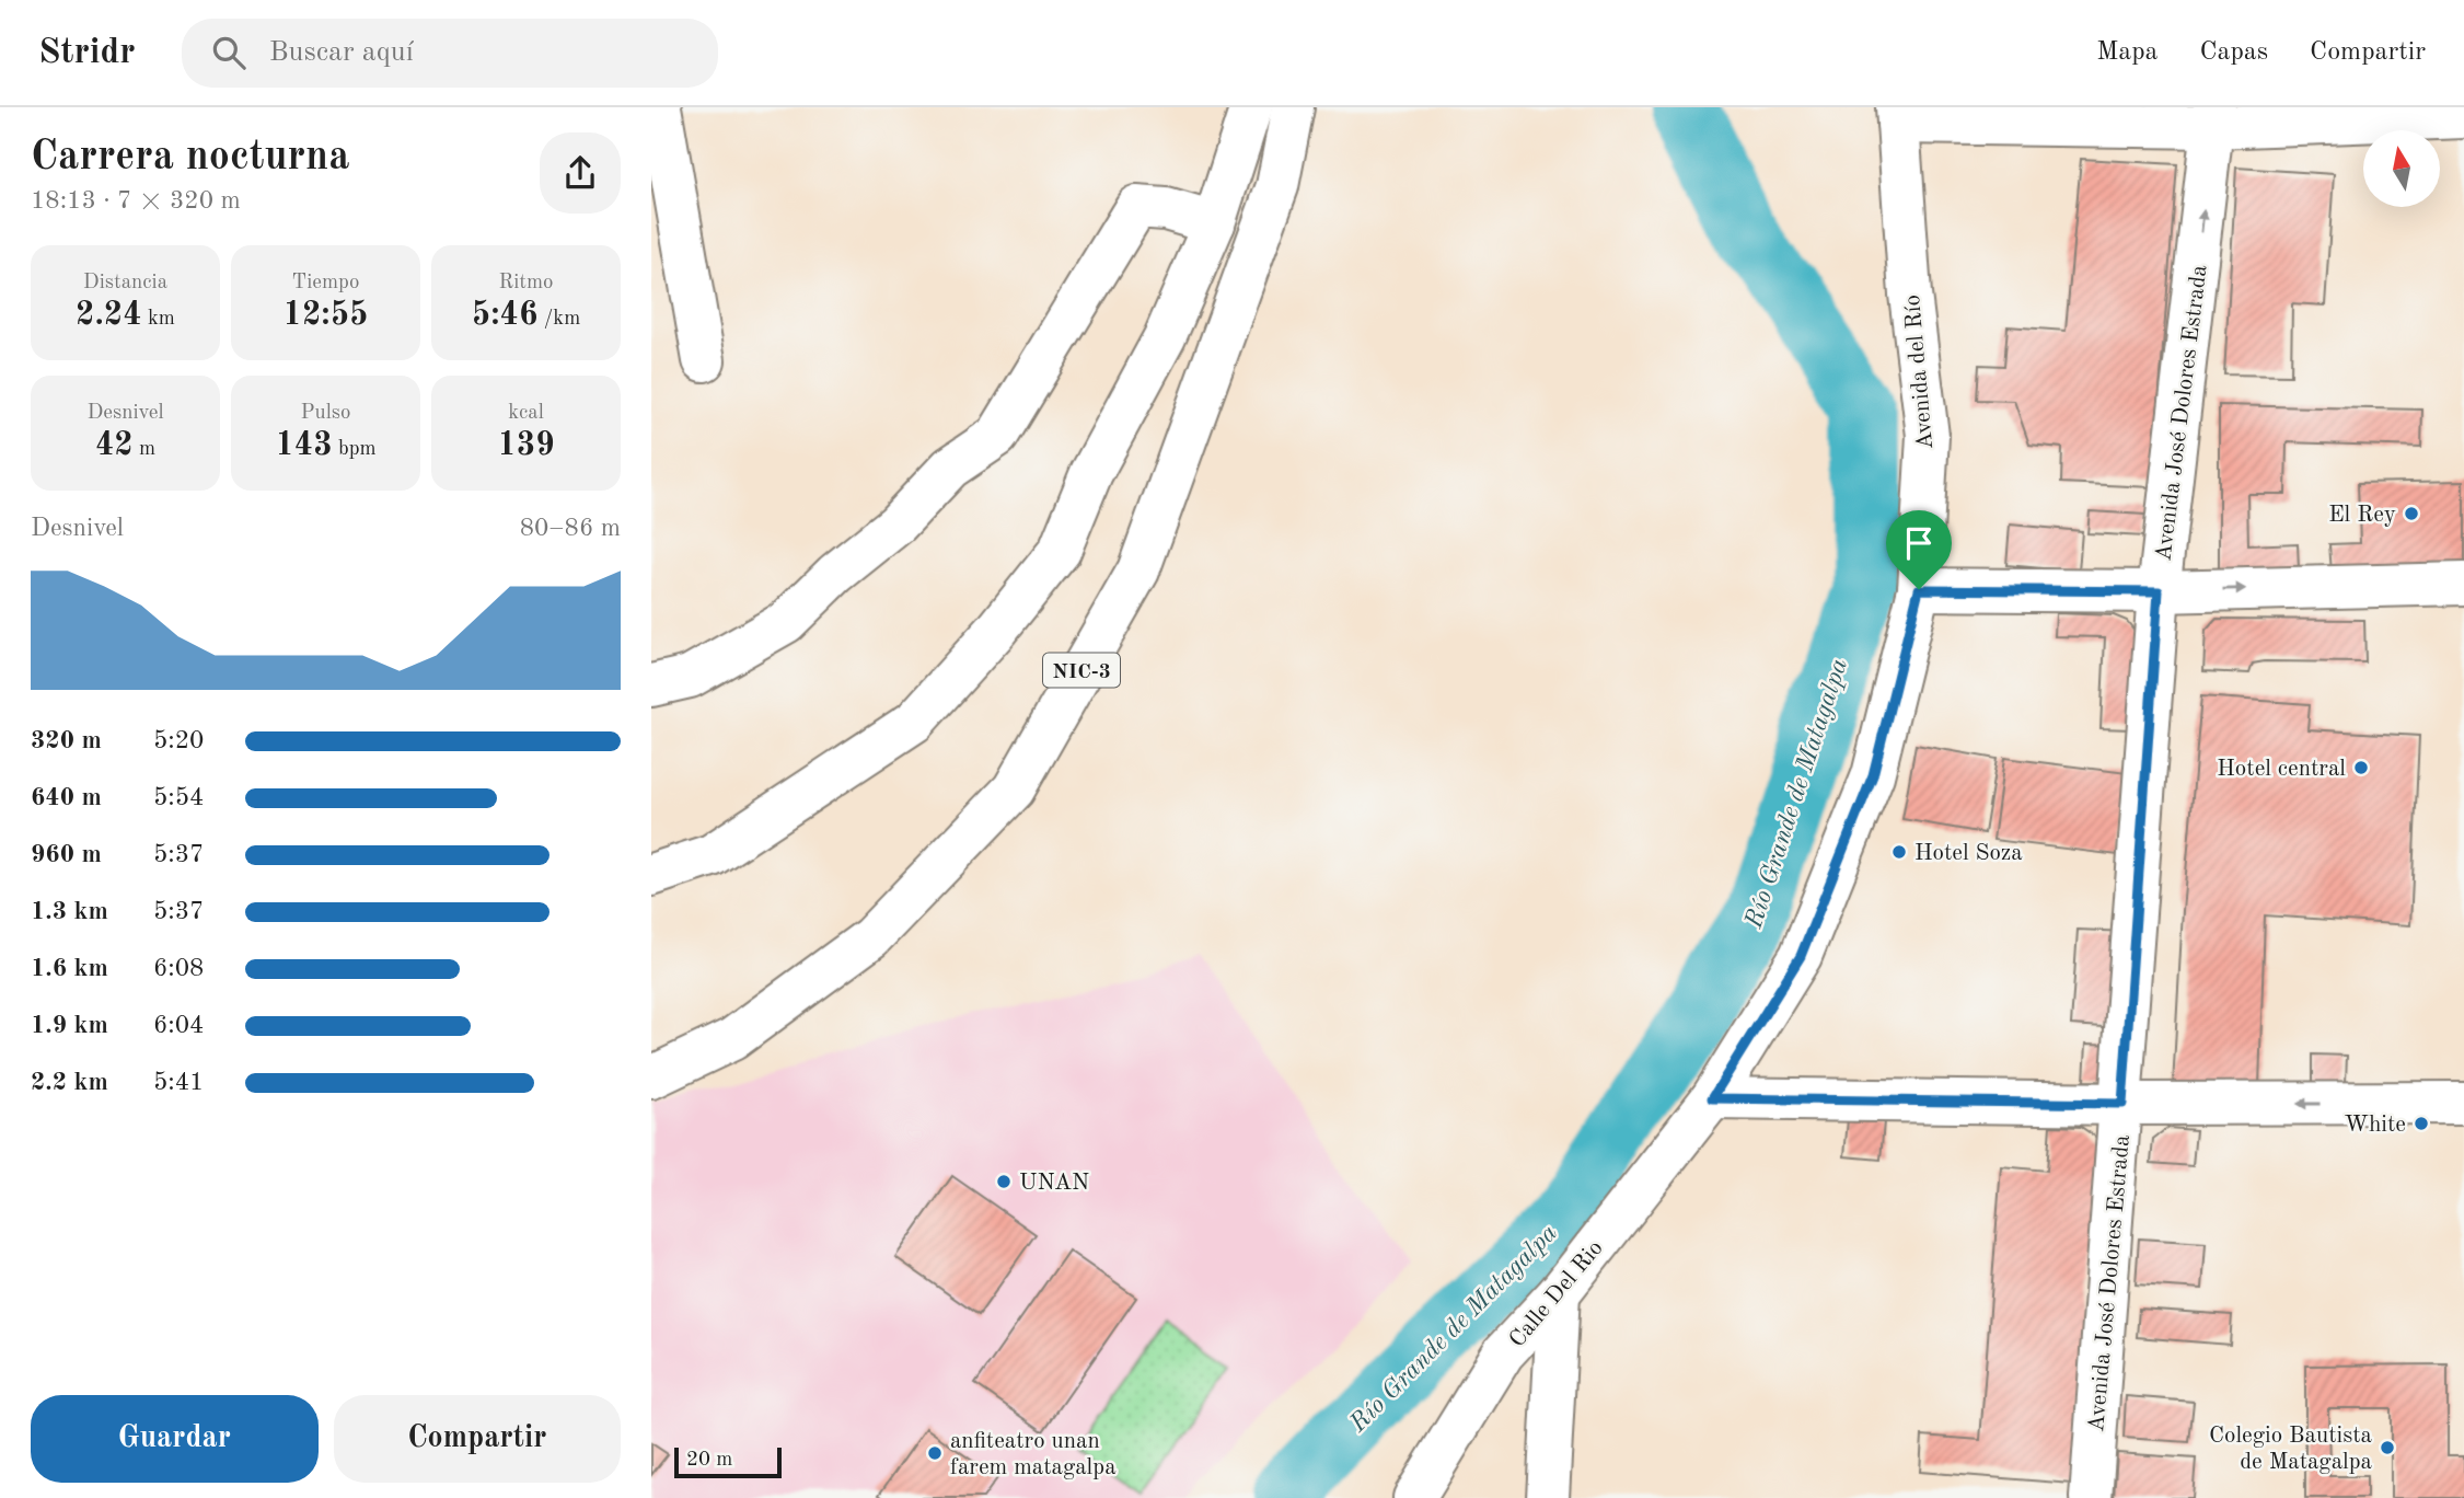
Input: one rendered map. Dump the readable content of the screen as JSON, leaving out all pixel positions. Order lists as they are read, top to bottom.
{
  "streets": {
    "street": [
      "Avenida del Río",
      "Avenida José Dolores Estrada",
      "NIC-3",
      "Calle Del Rio"
    ]
  },
  "crossings": [
    ["Avenida del Río", "Calle Del Rio"]
  ],
  "water": ["Río Grande de Matagalpa"],
  "places": [
    "El Rey",
    "Hotel central",
    "Hotel Soza",
    "White",
    "UNAN",
    "Colegio Bautista de Matagalpa",
    "anfiteatro unan farem matagalpa"
  ],
  "scale_bar": "20 m",
  "north": "top",
  "page": {
    "header": "Stridr",
    "search": "Buscar aquí",
    "nav": ["Mapa", "Capas", "Compartir"],
    "heading": ["Carrera nocturna", "18:13 · 7 × 320 m"],
    "stats": [
      ["Distancia", "2.24 km"],
      ["Tiempo", "12:55"],
      ["Ritmo", "5:46 /km"],
      ["Desnivel", "42 m"],
      ["Pulso", "143 bpm"],
      ["kcal", "139"]
    ],
    "chart": ["Desnivel", "80–86 m"],
    "list": [
      {
        "name": "320 m",
        "note": "5:20"
      },
      {
        "name": "640 m",
        "note": "5:54"
      },
      {
        "name": "960 m",
        "note": "5:37"
      },
      {
        "name": "1.3 km",
        "note": "5:37"
      },
      {
        "name": "1.6 km",
        "note": "6:08"
      },
      {
        "name": "1.9 km",
        "note": "6:04"
      },
      {
        "name": "2.2 km",
        "note": "5:41"
      }
    ],
    "buttons": ["Guardar", "Compartir"],
    "scale": "20 m"
  }
}
